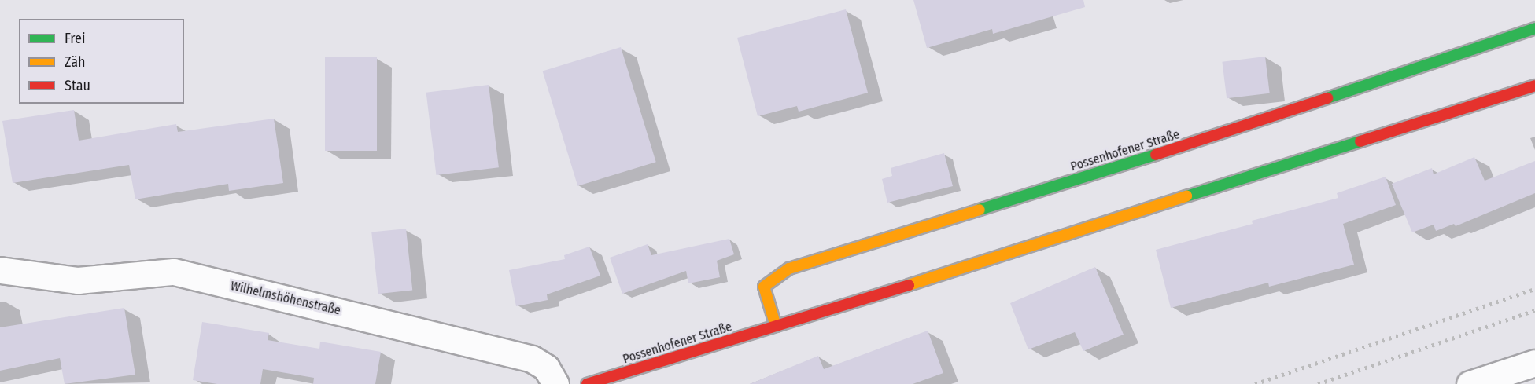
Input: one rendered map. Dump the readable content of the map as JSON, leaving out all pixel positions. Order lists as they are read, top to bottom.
{
  "streets": {
    "main road": ["Possenhofener Straße"],
    "street": ["Wilhelmshöhenstraße"]
  },
  "legend": ["Frei", "Zäh", "Stau"]
}
